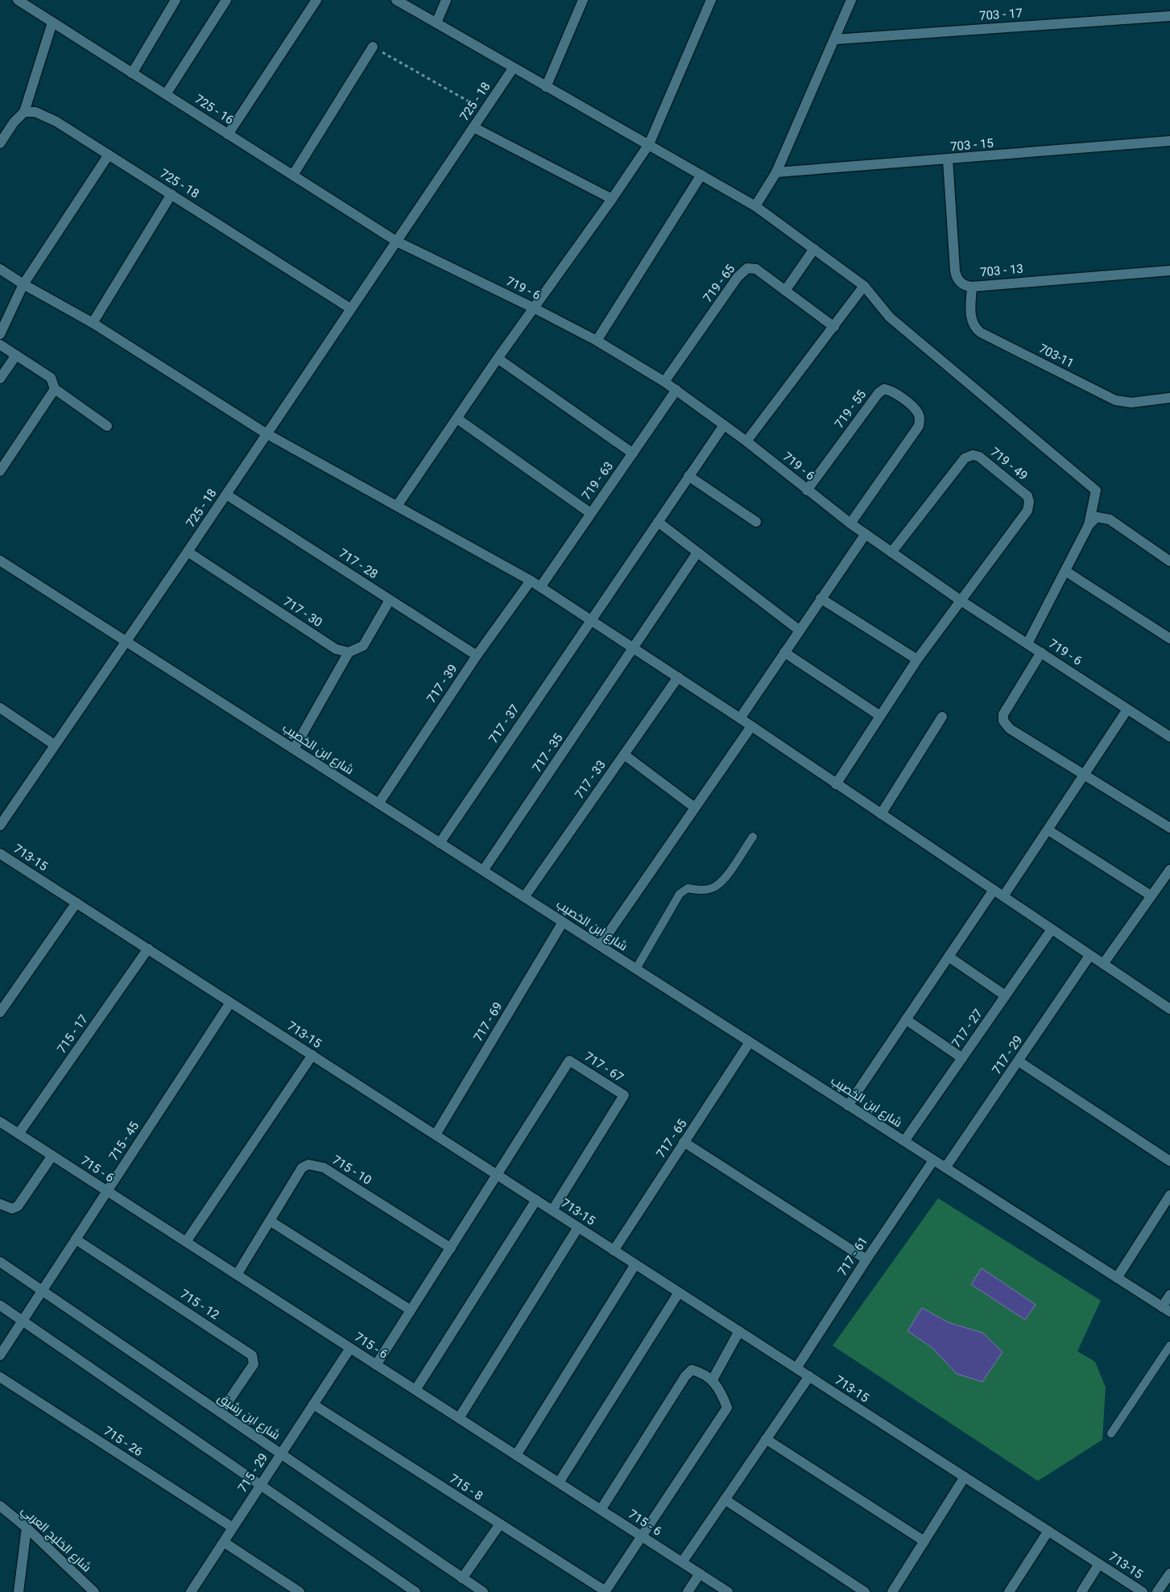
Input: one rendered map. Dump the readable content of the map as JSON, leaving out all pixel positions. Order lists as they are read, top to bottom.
{
  "streets": {
    "street": [
      "703 - 17",
      "725 - 18",
      "725 - 16",
      "703 - 15",
      "703 - 13",
      "719 - 65",
      "719 - 6",
      "703-11",
      "719 - 55",
      "719 - 49",
      "719 - 63",
      "717 - 28",
      "717 - 30",
      "717 - 39",
      "717 - 37",
      "شارع ابن الخصيب",
      "717 - 35",
      "717 - 33",
      "713-15",
      "717 - 69",
      "717 - 27",
      "715 - 17",
      "717 - 29",
      "717 - 67",
      "717 - 65",
      "715 - 45",
      "715 - 6",
      "715 - 10",
      "717 - 61",
      "715 - 12",
      "شارع ابن رشيق",
      "715 - 26",
      "715 - 29",
      "715 - 8",
      "شارع الخليج العربي"
    ]
  },
  "crossings": [
    ["725 - 18", "725 - 16"],
    ["725 - 18", "719 - 6"],
    ["725 - 18", "717 - 28"],
    ["725 - 18", "717 - 30"],
    ["725 - 18", "شارع ابن الخصيب"],
    ["725 - 16", "719 - 6"],
    ["703 - 15", "703 - 13"],
    ["703 - 13", "703-11"],
    ["719 - 65", "719 - 6"],
    ["719 - 6", "719 - 55"],
    ["719 - 6", "719 - 49"],
    ["719 - 6", "719 - 63"],
    ["719 - 6", "717 - 37"],
    ["717 - 28", "717 - 39"],
    ["717 - 39", "شارع ابن الخصيب"],
    ["717 - 37", "شارع ابن الخصيب"],
    ["شارع ابن الخصيب", "717 - 35"],
    ["شارع ابن الخصيب", "717 - 33"],
    ["شارع ابن الخصيب", "717 - 69"],
    ["شارع ابن الخصيب", "717 - 27"],
    ["شارع ابن الخصيب", "717 - 29"],
    ["شارع ابن الخصيب", "717 - 65"],
    ["شارع ابن الخصيب", "717 - 61"],
    ["713-15", "717 - 69"],
    ["713-15", "715 - 17"],
    ["713-15", "717 - 67"],
    ["713-15", "717 - 65"],
    ["713-15", "715 - 45"],
    ["713-15", "717 - 61"],
    ["715 - 17", "715 - 6"],
    ["715 - 45", "715 - 6"],
    ["715 - 45", "715 - 12"],
    ["715 - 45", "شارع ابن رشيق"],
    ["715 - 6", "715 - 10"],
    ["715 - 6", "715 - 29"],
    ["715 - 12", "شارع ابن رشيق"],
    ["شارع ابن رشيق", "715 - 29"],
    ["715 - 26", "715 - 29"],
    ["715 - 29", "715 - 8"]
  ]
}
